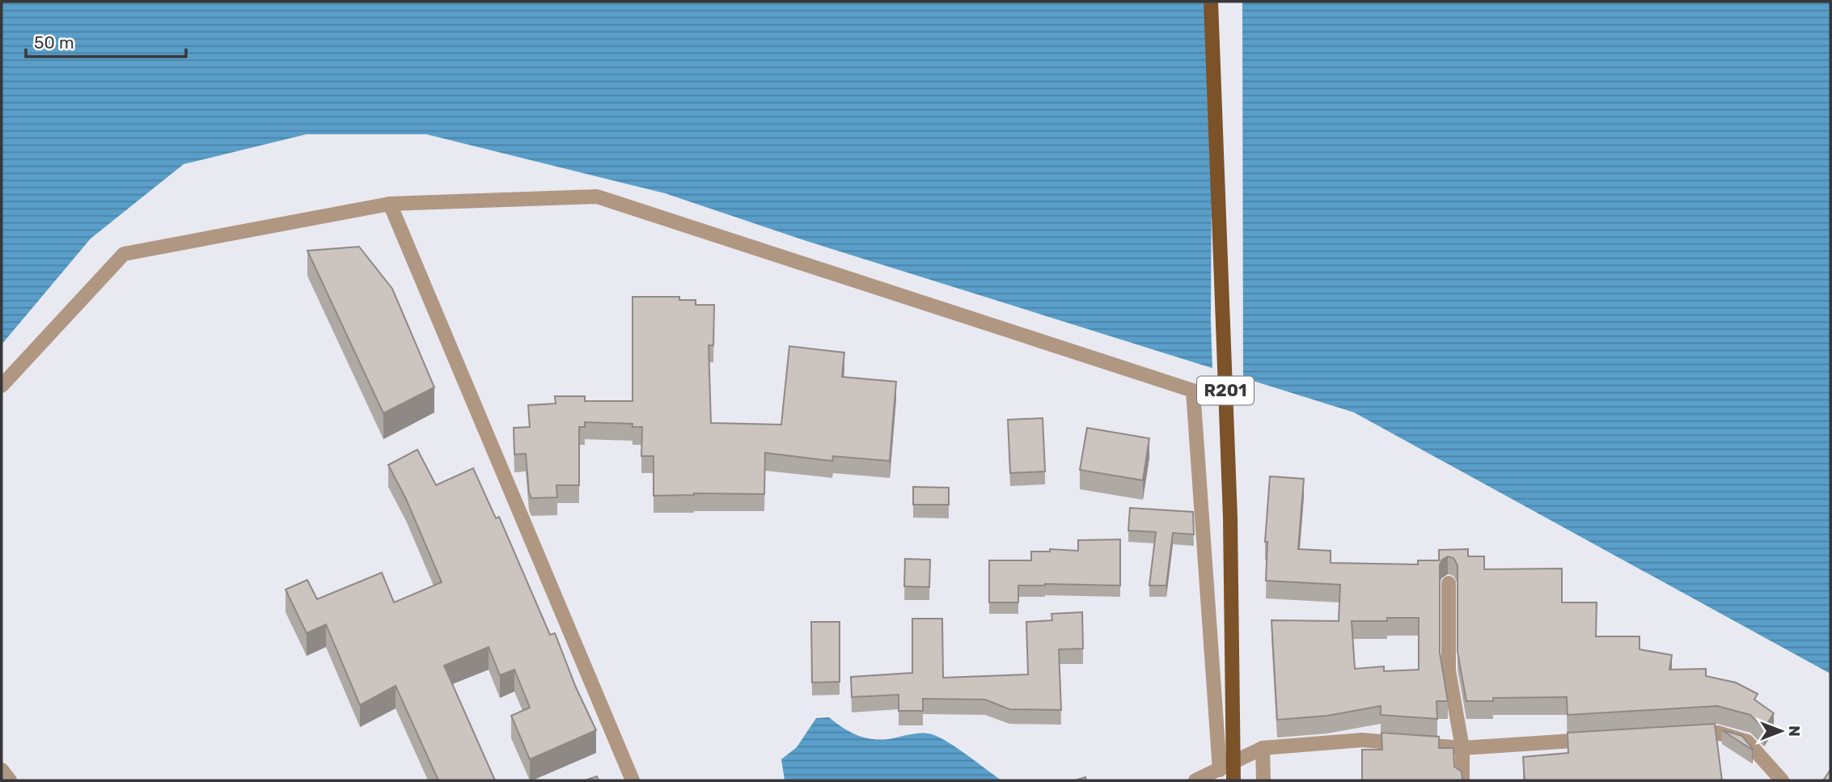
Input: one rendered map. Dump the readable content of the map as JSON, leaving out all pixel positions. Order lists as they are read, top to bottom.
{
  "streets": {
    "main road": ["R201"]
  },
  "scale_bar": "50 m",
  "north": "right"
}
